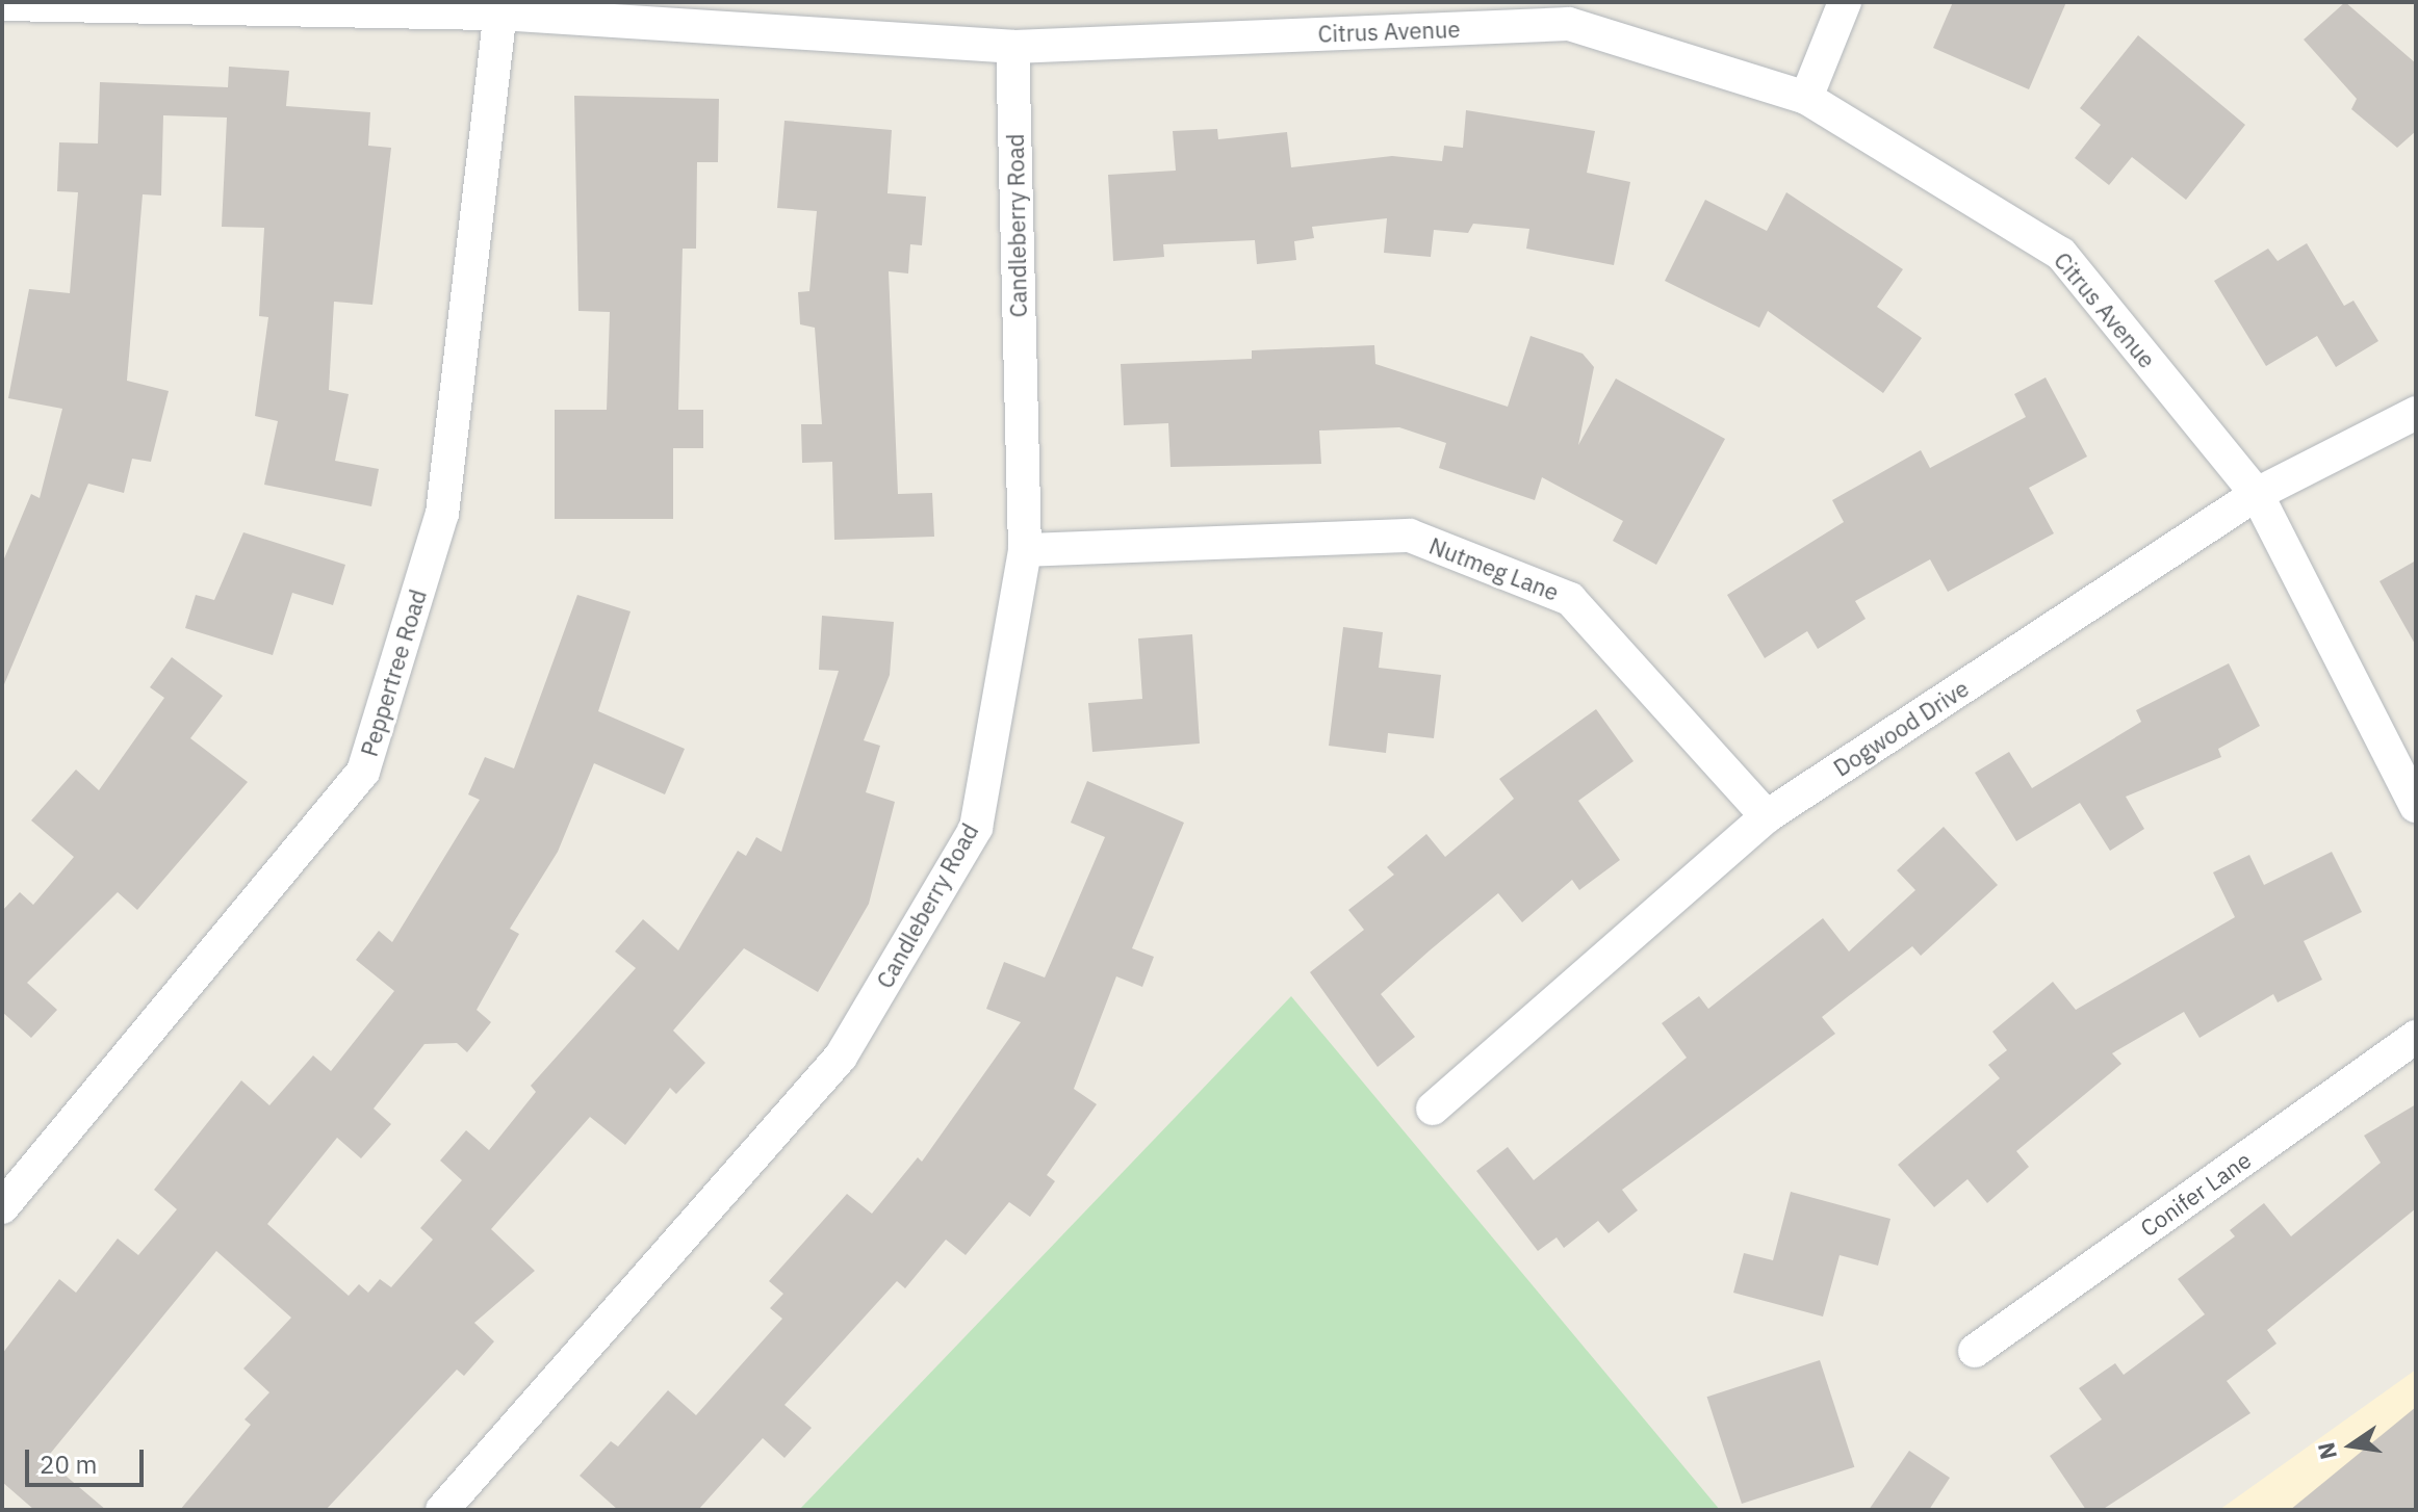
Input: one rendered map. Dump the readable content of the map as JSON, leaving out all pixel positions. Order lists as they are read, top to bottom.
{
  "streets": {
    "street": [
      "Citrus Avenue",
      "Candleberry Road",
      "Nutmeg Lane",
      "Peppertree Road",
      "Dogwood Drive",
      "Conifer Lane"
    ]
  },
  "crossings": [
    ["Citrus Avenue", "Candleberry Road"],
    ["Citrus Avenue", "Peppertree Road"],
    ["Citrus Avenue", "Dogwood Drive"],
    ["Candleberry Road", "Nutmeg Lane"],
    ["Nutmeg Lane", "Dogwood Drive"]
  ],
  "scale_bar": "20 m",
  "north": "left"
}
